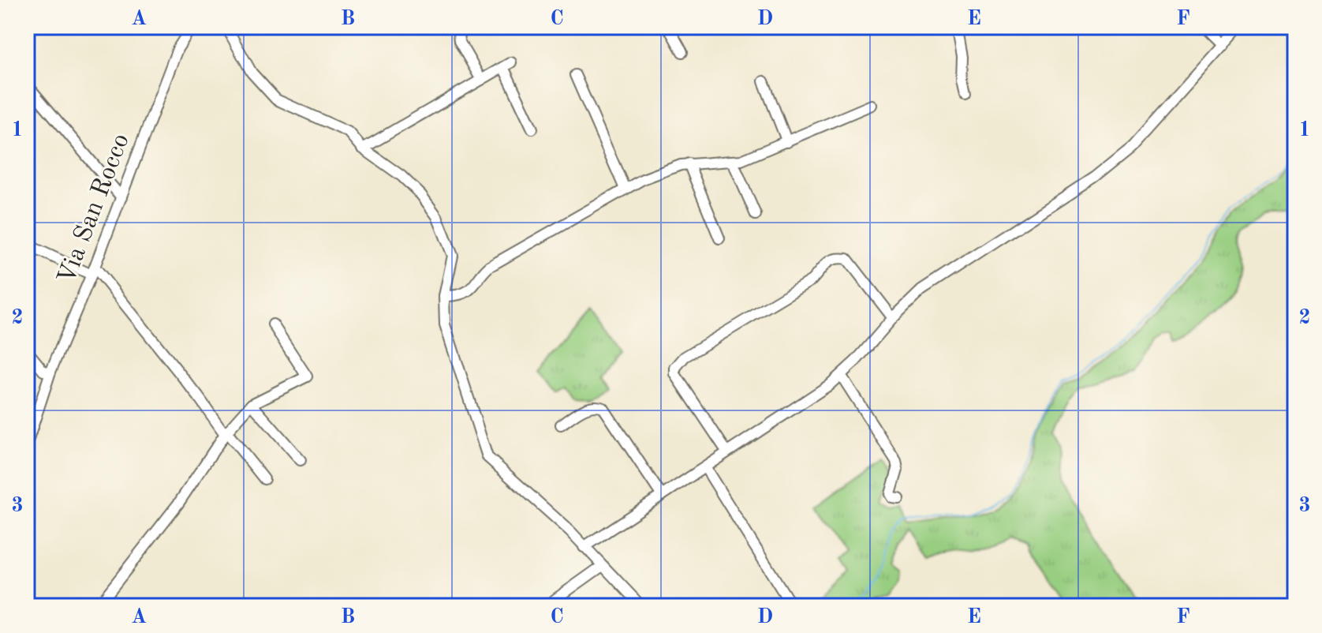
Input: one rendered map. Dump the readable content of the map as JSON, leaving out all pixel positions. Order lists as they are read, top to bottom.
{
  "streets": {
    "street": ["Via San Rocco"]
  },
  "grid": {
    "columns": [
      "A",
      "B",
      "C",
      "D",
      "E",
      "F"
    ],
    "rows": ["1", "2", "3"]
  }
}
